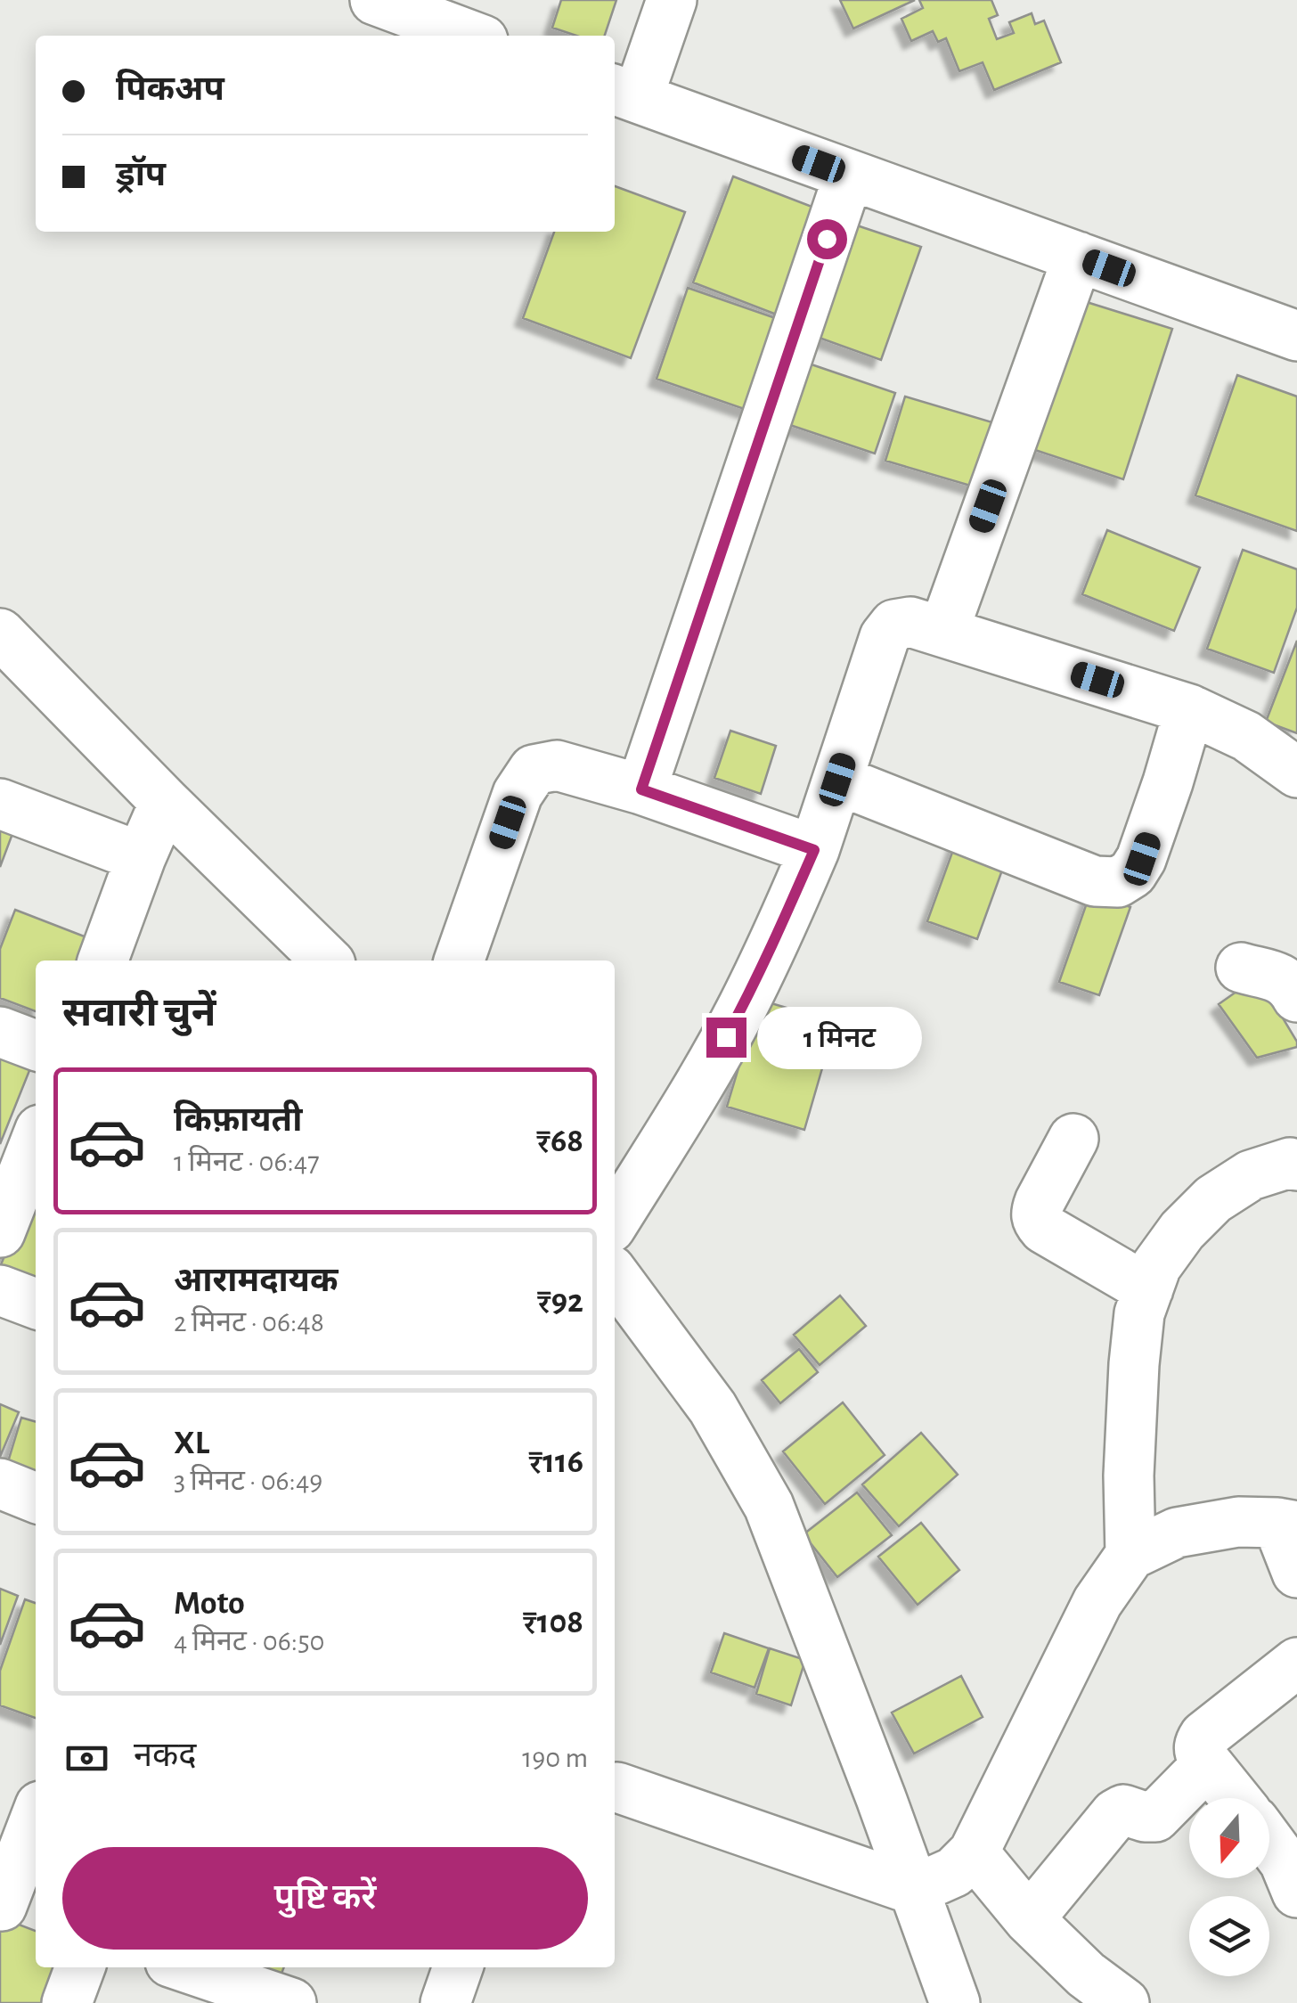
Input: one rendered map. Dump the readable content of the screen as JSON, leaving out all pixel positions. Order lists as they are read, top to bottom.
{
  "north": "bottom",
  "page": {
    "banner": ["पिकअप", "ड्रॉप"],
    "heading": "सवारी चुनें",
    "bubble": "1 मिनट",
    "list": [
      {
        "name": "किफ़ायती",
        "note": "1 मिनट · 06:47",
        "value": "₹68"
      },
      {
        "name": "आरामदायक",
        "note": "2 मिनट · 06:48",
        "value": "₹92"
      },
      {
        "name": "XL",
        "note": "3 मिनट · 06:49",
        "value": "₹116"
      },
      {
        "name": "Moto",
        "note": "4 मिनट · 06:50",
        "value": "₹108"
      }
    ],
    "pay": ["नकद", "190 m"],
    "buttons": "पुष्टि करें"
  }
}
